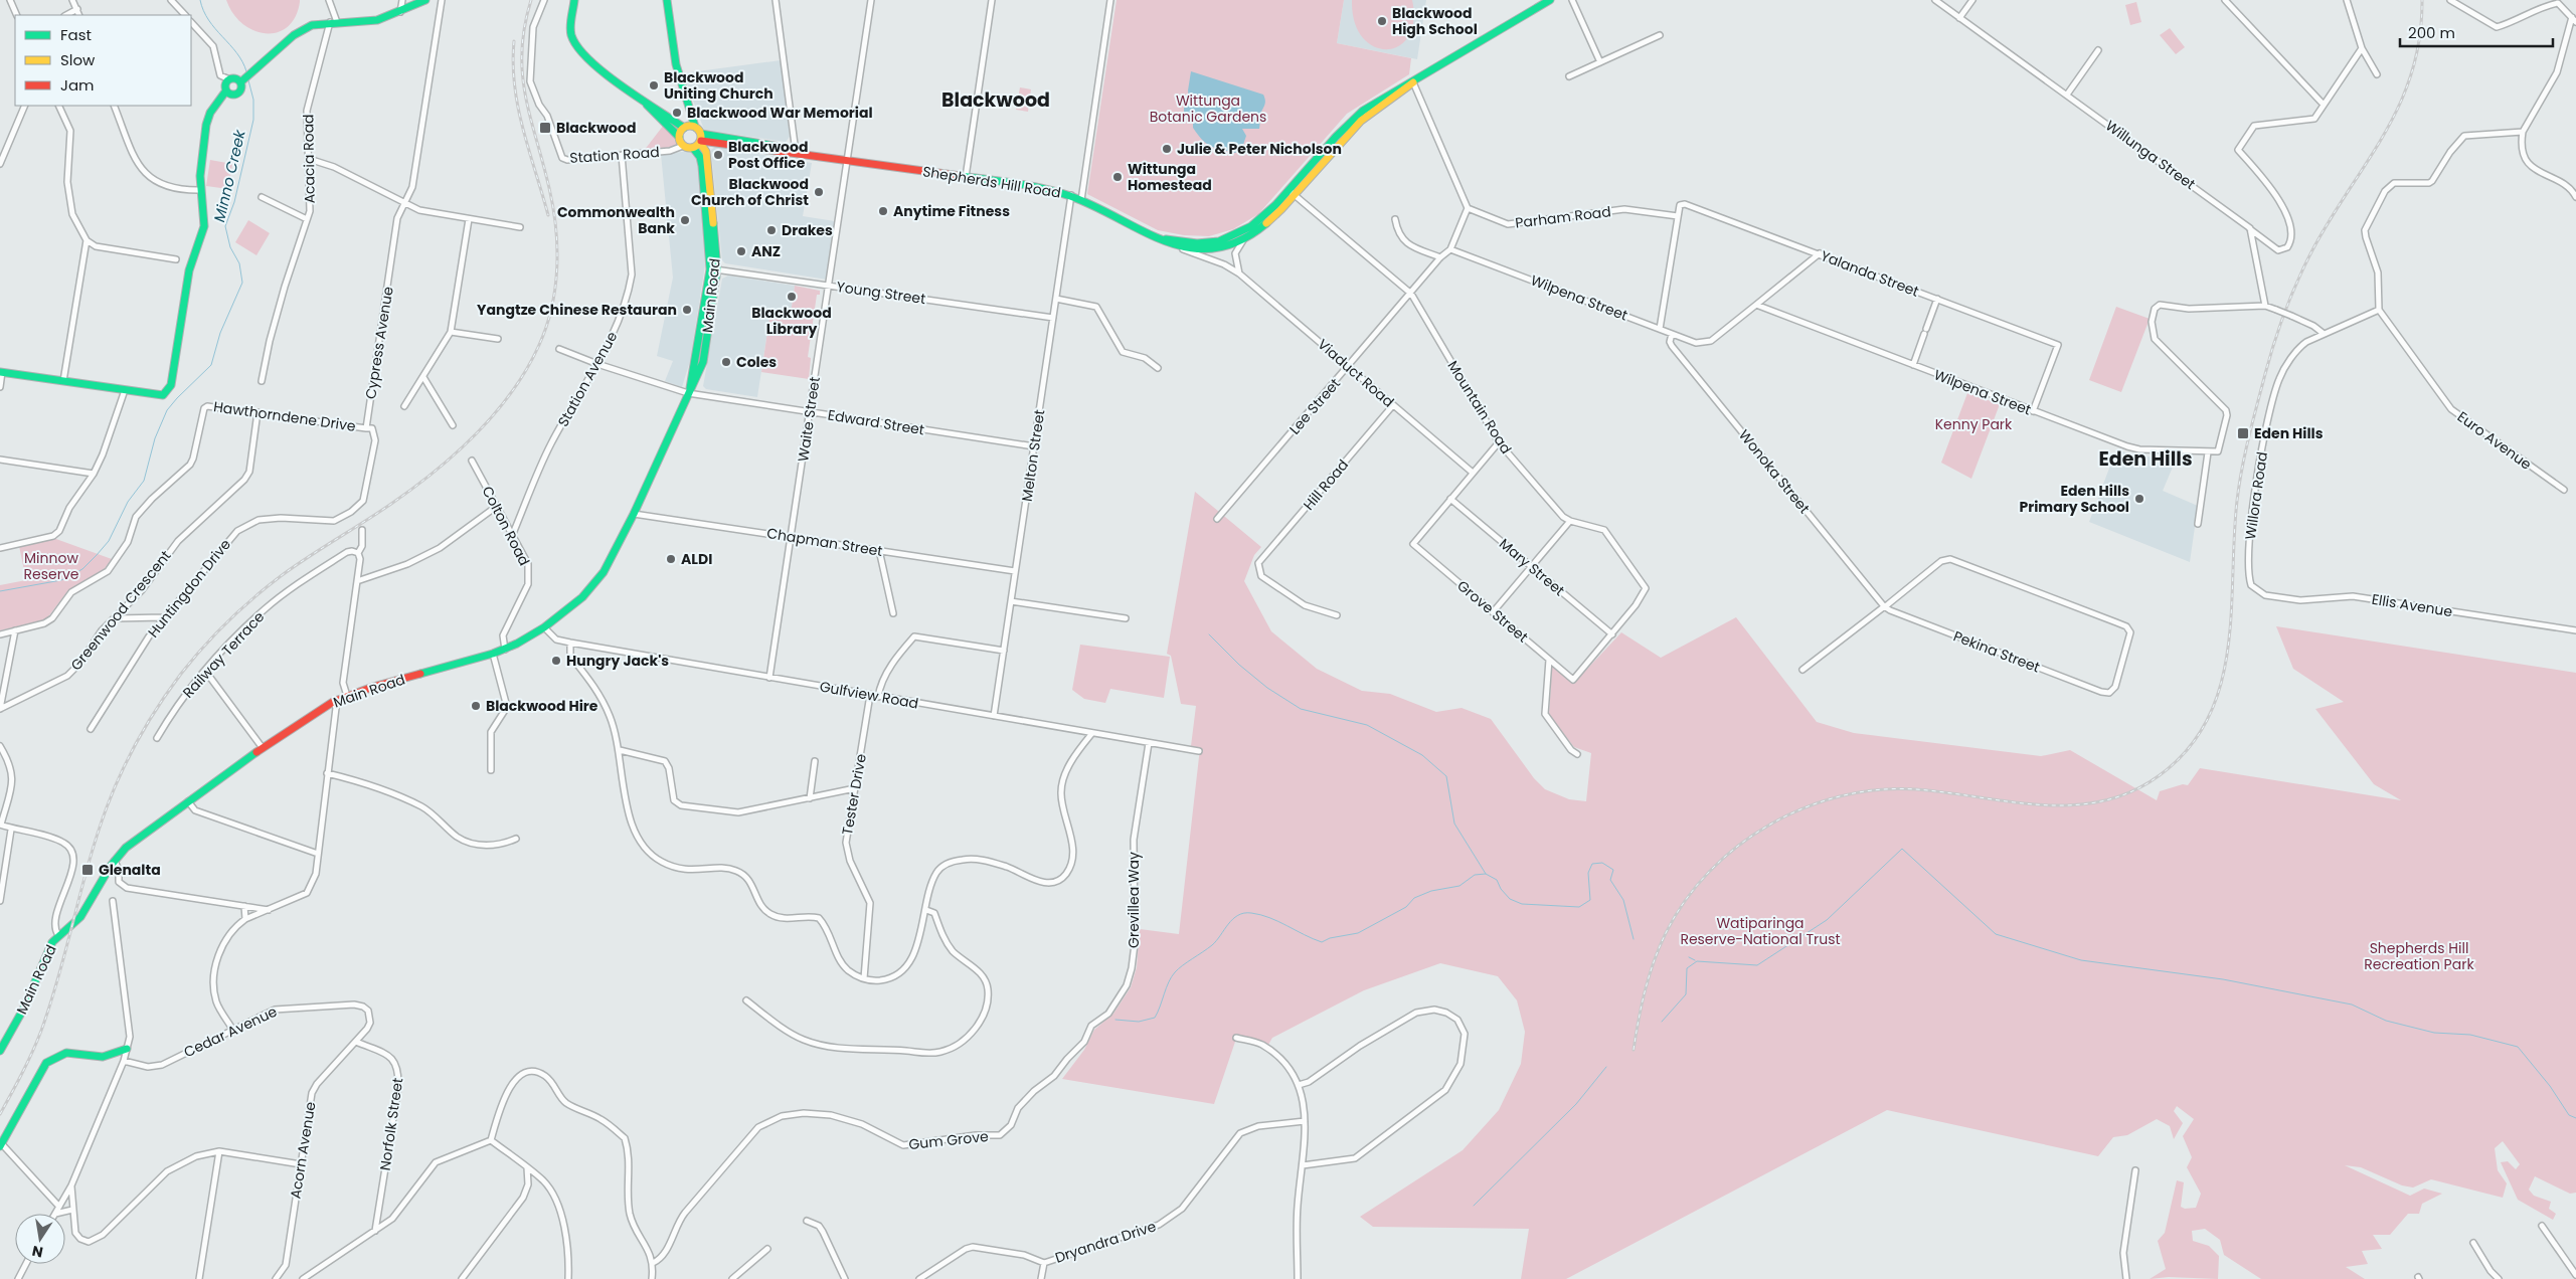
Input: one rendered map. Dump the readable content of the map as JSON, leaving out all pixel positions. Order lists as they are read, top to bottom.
{
  "streets": {
    "main road": ["Shepherds Hill Road", "Main Road"],
    "street": [
      "Station Road",
      "Willunga Street",
      "Acacia Road",
      "Parham Road",
      "Yalanda Street",
      "Young Street",
      "Wilpena Street",
      "Cypress Avenue",
      "Viaduct Road",
      "Station Avenue",
      "Lee Street",
      "Mountain Road",
      "Hawthorndene Drive",
      "Waite Street",
      "Edward Street",
      "Euro Avenue",
      "Melton Street",
      "Wonoka Street",
      "Hill Road",
      "Willora Road",
      "Colton Road",
      "Chapman Street",
      "Mary Street",
      "Huntingdon Drive",
      "Ellis Avenue",
      "Greenwood Crescent",
      "Grove Street",
      "Pekina Street",
      "Railway Terrace",
      "Gulfview Road",
      "Tester Drive",
      "Grevillea Way",
      "Cedar Avenue",
      "Norfolk Street",
      "Gum Grove",
      "Acorn Avenue",
      "Dryandra Drive"
    ]
  },
  "crossings": [
    ["Station Road", "Shepherds Hill Road"],
    ["Station Road", "Main Road"],
    ["Station Road", "Station Avenue"],
    ["Shepherds Hill Road", "Main Road"],
    ["Shepherds Hill Road", "Viaduct Road"],
    ["Shepherds Hill Road", "Waite Street"],
    ["Shepherds Hill Road", "Melton Street"],
    ["Parham Road", "Yalanda Street"],
    ["Yalanda Street", "Wilpena Street"],
    ["Young Street", "Main Road"],
    ["Young Street", "Waite Street"],
    ["Young Street", "Melton Street"],
    ["Main Road", "Edward Street"],
    ["Main Road", "Colton Road"],
    ["Main Road", "Chapman Street"],
    ["Main Road", "Gulfview Road"],
    ["Wilpena Street", "Wonoka Street"],
    ["Cypress Avenue", "Hawthorndene Drive"],
    ["Cypress Avenue", "Huntingdon Drive"],
    ["Viaduct Road", "Lee Street"],
    ["Viaduct Road", "Hill Road"],
    ["Station Avenue", "Edward Street"],
    ["Station Avenue", "Colton Road"],
    ["Lee Street", "Mountain Road"],
    ["Mountain Road", "Mary Street"],
    ["Mountain Road", "Grove Street"],
    ["Hawthorndene Drive", "Greenwood Crescent"],
    ["Waite Street", "Edward Street"],
    ["Waite Street", "Chapman Street"],
    ["Waite Street", "Gulfview Road"],
    ["Edward Street", "Melton Street"],
    ["Euro Avenue", "Willora Road"],
    ["Melton Street", "Chapman Street"],
    ["Melton Street", "Gulfview Road"],
    ["Wonoka Street", "Pekina Street"],
    ["Willora Road", "Ellis Avenue"],
    ["Mary Street", "Grove Street"],
    ["Gulfview Road", "Tester Drive"],
    ["Gulfview Road", "Grevillea Way"],
    ["Grevillea Way", "Gum Grove"],
    ["Cedar Avenue", "Acorn Avenue"],
    ["Norfolk Street", "Acorn Avenue"]
  ],
  "districts": ["Blackwood", "Eden Hills"],
  "water": ["Minno Creek"],
  "parks": [
    "Wittunga Botanic Gardens",
    "Kenny Park",
    "Minnow Reserve",
    "Watiparinga Reserve-National Trust",
    "Shepherds Hill Recreation Park"
  ],
  "places": {
    "other": [
      "Blackwood High School",
      "Blackwood Uniting Church",
      "Blackwood War Memorial",
      "Julie & Peter Nicholson",
      "Blackwood Post Office",
      "Wittunga Homestead",
      "Blackwood Church of Christ",
      "Anytime Fitness",
      "Commonwealth Bank",
      "Drakes",
      "ANZ",
      "Blackwood Library",
      "Yangtze Chinese Restauran",
      "Coles",
      "Eden Hills Primary School",
      "ALDI",
      "Hungry Jack's",
      "Blackwood Hire"
    ],
    "transit": ["Blackwood", "Eden Hills", "Glenalta"]
  },
  "legend": ["Fast", "Slow", "Jam"],
  "scale_bar": "200 m",
  "north": "bottom"
}
